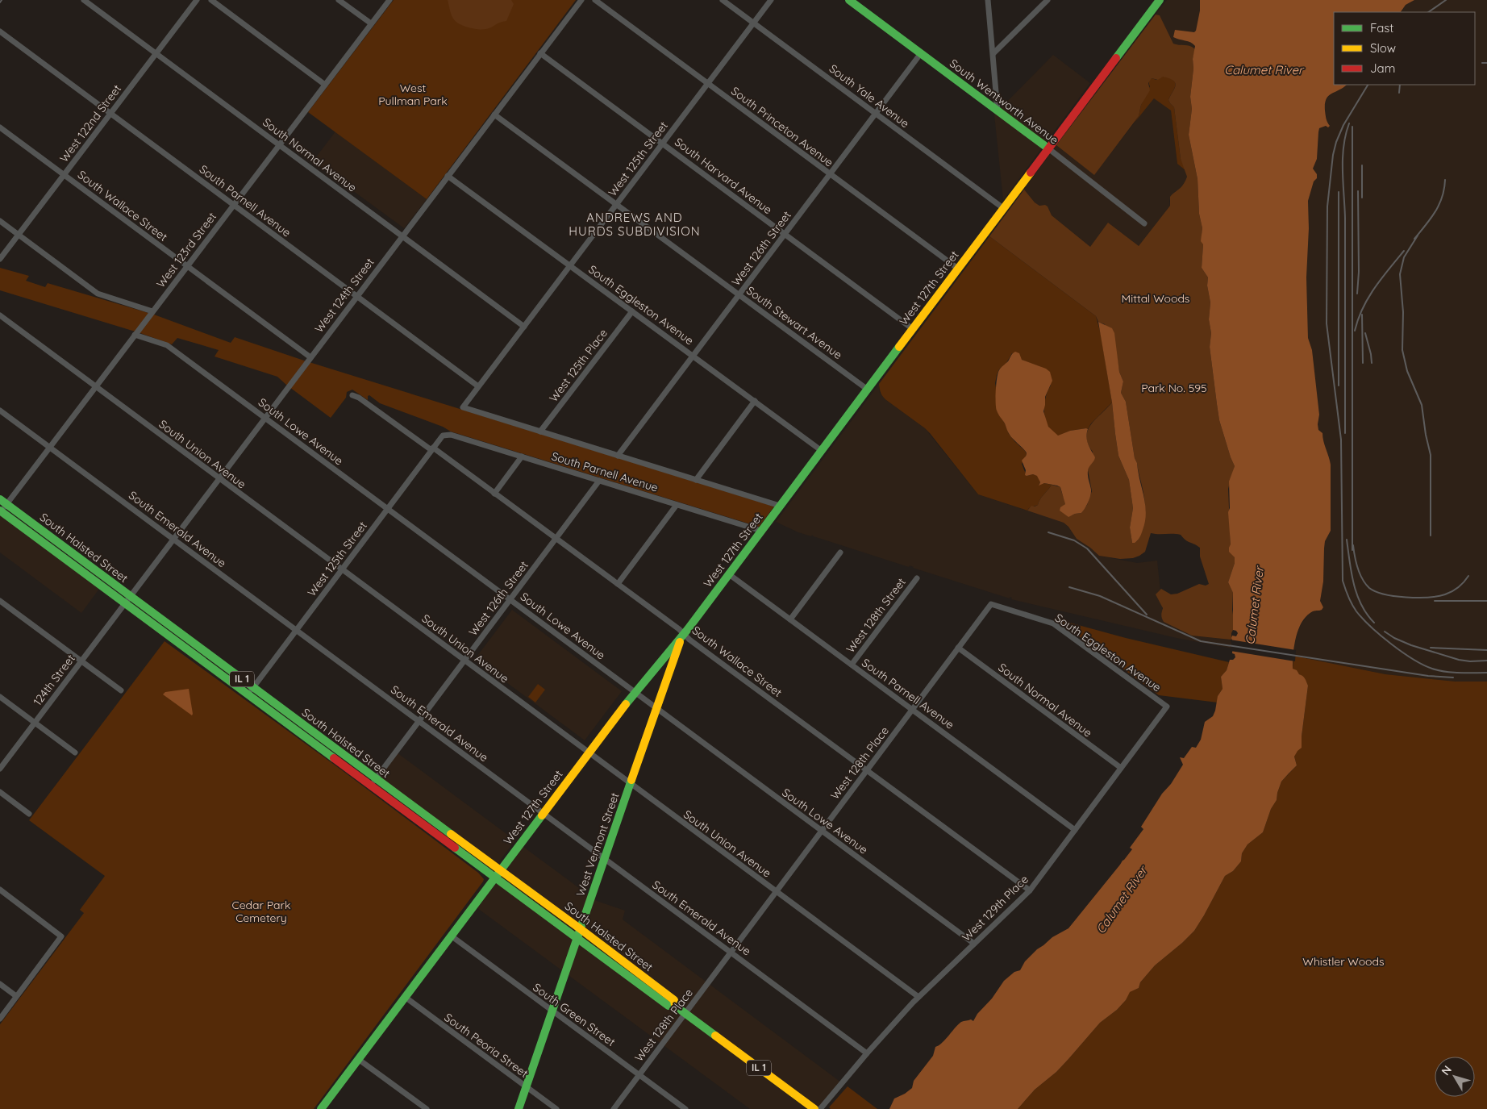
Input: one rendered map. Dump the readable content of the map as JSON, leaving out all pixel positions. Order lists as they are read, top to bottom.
{
  "streets": {
    "main road": [
      "South Wentworth Avenue",
      "West 127th Street",
      "South Halsted Street",
      "IL 1",
      "West Vermont Street"
    ],
    "street": [
      "South Yale Avenue",
      "West 122nd Street",
      "South Princeton Avenue",
      "South Normal Avenue",
      "West 125th Street",
      "South Harvard Avenue",
      "South Parnell Avenue",
      "South Wallace Street",
      "West 126th Street",
      "West 123rd Street",
      "West 124th Street",
      "South Eggleston Avenue",
      "South Stewart Avenue",
      "West 125th Place",
      "South Lowe Avenue",
      "South Union Avenue",
      "South Emerald Avenue",
      "West 128th Street",
      "124th Street",
      "West 128th Place",
      "West 129th Place",
      "South Green Street",
      "South Peoria Street"
    ]
  },
  "crossings": [
    ["South Yale Avenue", "West 125th Street"],
    ["South Yale Avenue", "West 126th Street"],
    ["South Yale Avenue", "West 127th Street"],
    ["South Wentworth Avenue", "West 126th Street"],
    ["South Wentworth Avenue", "West 127th Street"],
    ["West 122nd Street", "South Normal Avenue"],
    ["West 122nd Street", "South Parnell Avenue"],
    ["West 122nd Street", "South Wallace Street"],
    ["South Princeton Avenue", "West 125th Street"],
    ["South Princeton Avenue", "West 126th Street"],
    ["South Princeton Avenue", "West 127th Street"],
    ["South Normal Avenue", "West 125th Street"],
    ["South Normal Avenue", "West 123rd Street"],
    ["South Normal Avenue", "West 124th Street"],
    ["South Normal Avenue", "West 128th Place"],
    ["South Normal Avenue", "West 129th Place"],
    ["West 125th Street", "South Harvard Avenue"],
    ["West 125th Street", "South Parnell Avenue"],
    ["West 125th Street", "South Wallace Street"],
    ["West 125th Street", "South Eggleston Avenue"],
    ["West 125th Street", "South Stewart Avenue"],
    ["West 125th Street", "South Lowe Avenue"],
    ["West 125th Street", "South Union Avenue"],
    ["West 125th Street", "South Emerald Avenue"],
    ["West 125th Street", "South Halsted Street"],
    ["South Harvard Avenue", "West 126th Street"],
    ["South Harvard Avenue", "West 127th Street"],
    ["South Harvard Avenue", "West 124th Street"],
    ["South Parnell Avenue", "West 126th Street"],
    ["South Parnell Avenue", "West 123rd Street"],
    ["South Parnell Avenue", "West 127th Street"],
    ["South Parnell Avenue", "West 124th Street"],
    ["South Parnell Avenue", "West 125th Place"],
    ["South Parnell Avenue", "West 128th Street"],
    ["South Parnell Avenue", "West 128th Place"],
    ["South Parnell Avenue", "West 129th Place"],
    ["South Wallace Street", "West 126th Street"],
    ["South Wallace Street", "West 123rd Street"],
    ["South Wallace Street", "West 127th Street"],
    ["South Wallace Street", "West 124th Street"],
    ["South Wallace Street", "West 128th Place"],
    ["South Wallace Street", "West Vermont Street"],
    ["South Wallace Street", "West 129th Place"],
    ["West 126th Street", "South Eggleston Avenue"],
    ["West 126th Street", "South Stewart Avenue"],
    ["West 126th Street", "South Lowe Avenue"],
    ["West 126th Street", "South Union Avenue"],
    ["West 126th Street", "South Emerald Avenue"],
    ["West 126th Street", "South Halsted Street"],
    ["West 123rd Street", "South Lowe Avenue"],
    ["West 123rd Street", "South Union Avenue"],
    ["West 123rd Street", "South Emerald Avenue"],
    ["West 123rd Street", "South Halsted Street"],
    ["West 127th Street", "South Eggleston Avenue"],
    ["West 127th Street", "South Stewart Avenue"],
    ["West 127th Street", "South Lowe Avenue"],
    ["West 127th Street", "South Union Avenue"],
    ["West 127th Street", "South Emerald Avenue"],
    ["West 127th Street", "South Halsted Street"],
    ["West 127th Street", "West Vermont Street"],
    ["West 127th Street", "South Green Street"],
    ["West 127th Street", "South Peoria Street"],
    ["West 124th Street", "South Eggleston Avenue"],
    ["West 124th Street", "South Stewart Avenue"],
    ["West 124th Street", "South Lowe Avenue"],
    ["West 124th Street", "South Union Avenue"],
    ["West 124th Street", "South Emerald Avenue"],
    ["West 124th Street", "South Halsted Street"],
    ["West 124th Street", "124th Street"],
    ["South Eggleston Avenue", "West 125th Place"],
    ["South Eggleston Avenue", "West 128th Place"],
    ["South Eggleston Avenue", "West 129th Place"],
    ["South Lowe Avenue", "West 128th Place"],
    ["South Lowe Avenue", "West Vermont Street"],
    ["South Lowe Avenue", "West 129th Place"],
    ["South Union Avenue", "West 128th Place"],
    ["South Union Avenue", "West Vermont Street"],
    ["South Union Avenue", "West 129th Place"],
    ["South Emerald Avenue", "West 128th Place"],
    ["South Emerald Avenue", "West Vermont Street"],
    ["South Emerald Avenue", "West 129th Place"],
    ["South Halsted Street", "124th Street"],
    ["South Halsted Street", "West 128th Place"],
    ["South Halsted Street", "West Vermont Street"],
    ["West 128th Place", "South Green Street"],
    ["West Vermont Street", "South Green Street"],
    ["West Vermont Street", "South Peoria Street"]
  ],
  "districts": ["ANDREWS AND HURDS SUBDIVISION"],
  "water": ["Calumet River"],
  "parks": [
    "West Pullman Park",
    "Mittal Woods",
    "Park No. 595",
    "Cedar Park Cemetery",
    "Whistler Woods"
  ],
  "legend": ["Fast", "Slow", "Jam"],
  "north": "top left"
}
